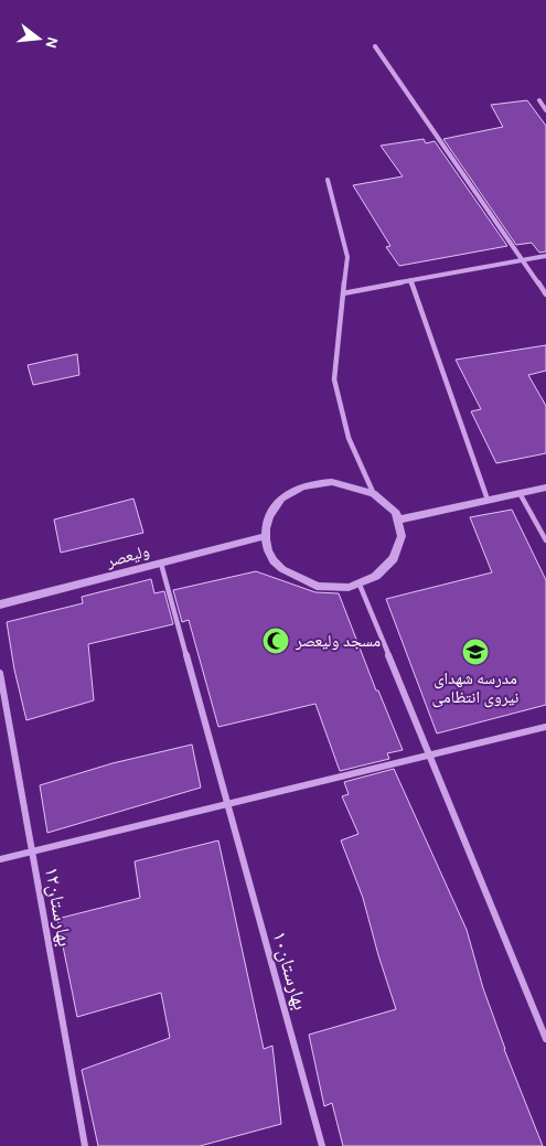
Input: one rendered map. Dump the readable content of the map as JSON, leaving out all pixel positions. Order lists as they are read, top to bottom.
{
  "streets": {
    "street": ["ولیعصر", "بهارستان۱۲", "بهارستان۱۰"]
  },
  "crossings": [
    ["ولیعصر", "بهارستان۱۰"]
  ],
  "places": {
    "mosque": ["مسجد ولیعصر"],
    "school or university": ["مدرسه شهدای نیروی انتظامی"]
  },
  "north": "right"
}
